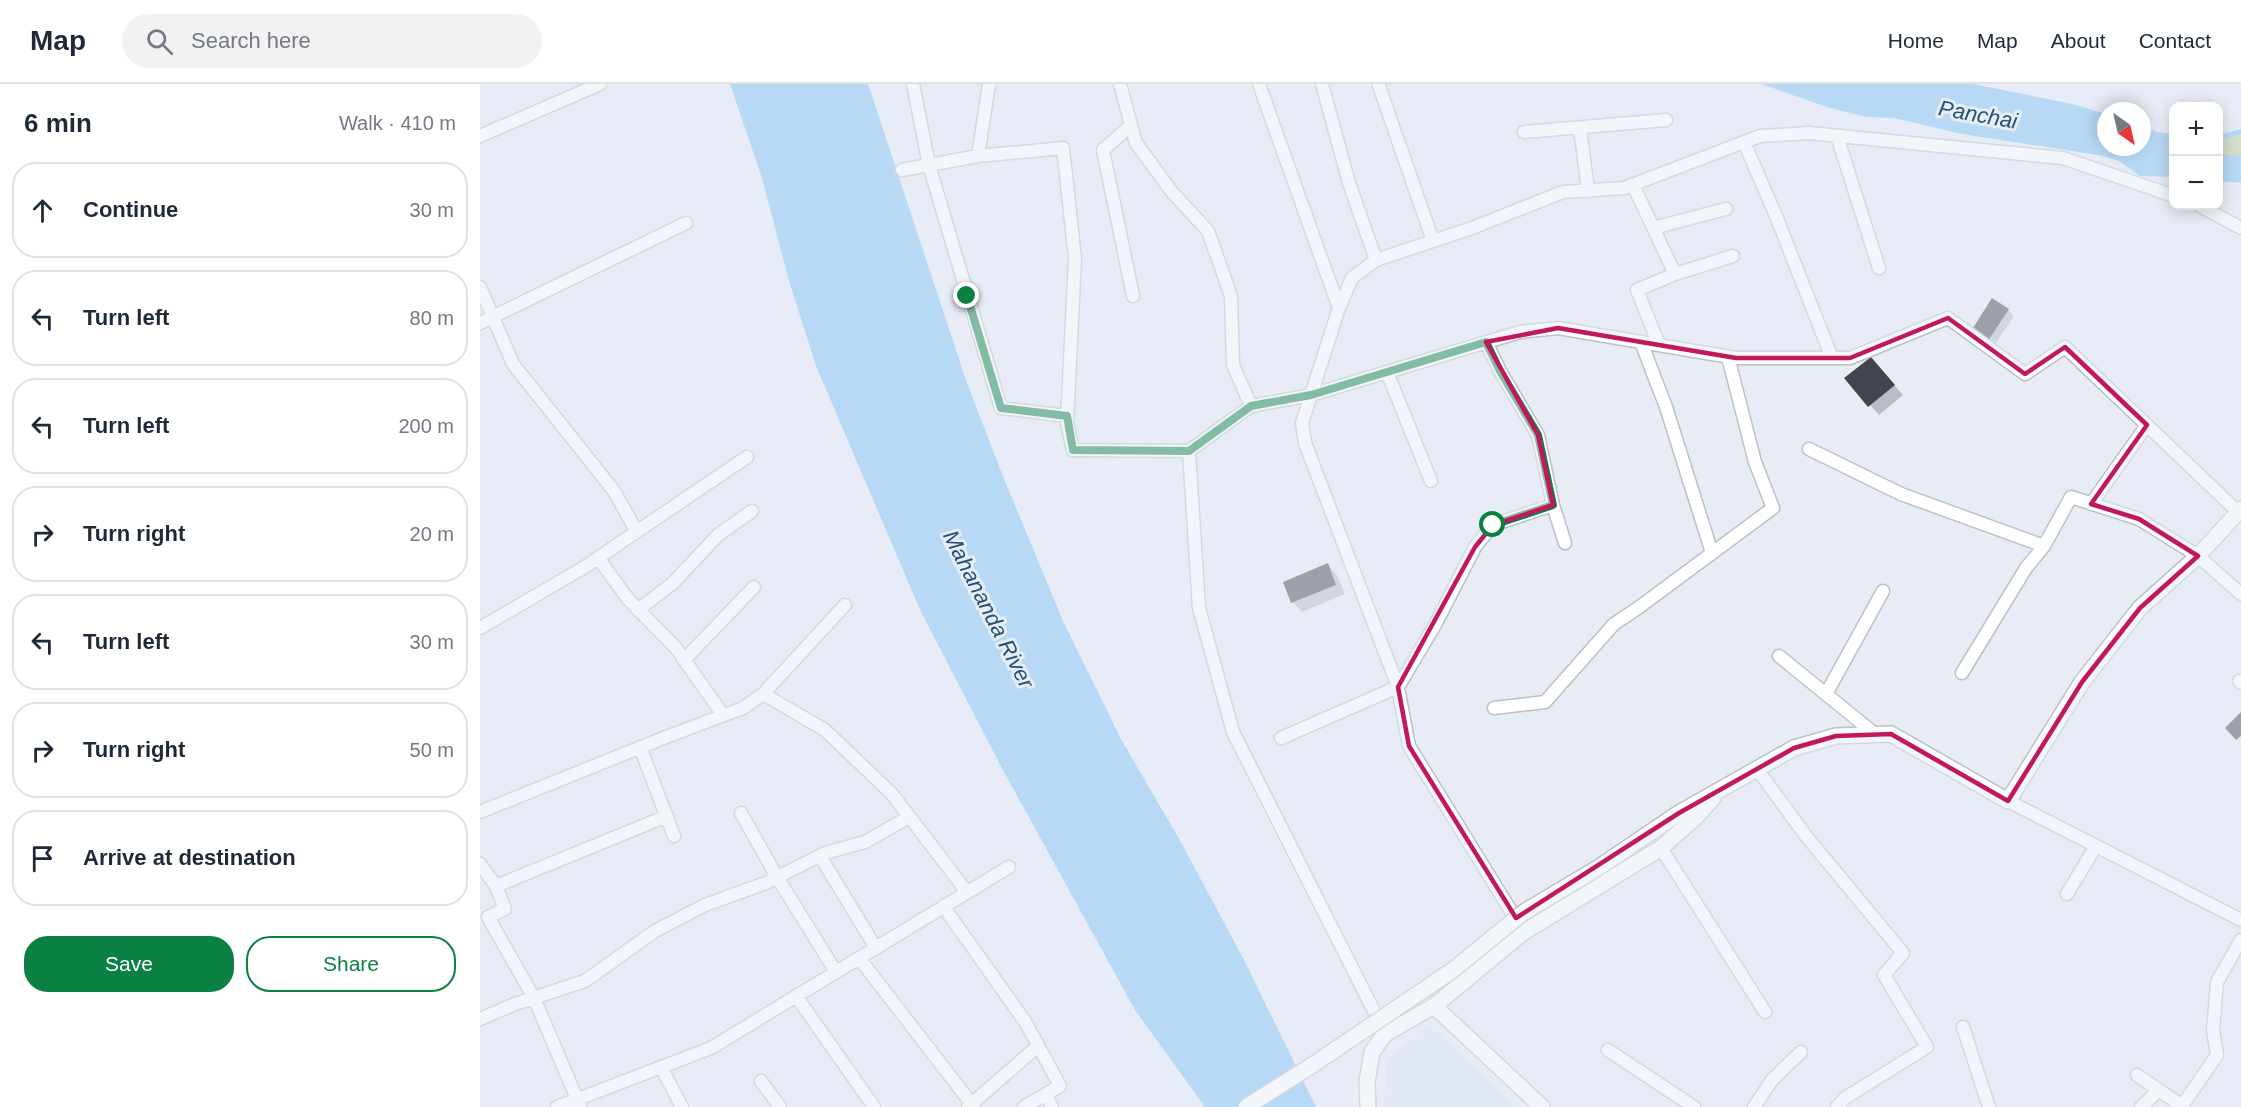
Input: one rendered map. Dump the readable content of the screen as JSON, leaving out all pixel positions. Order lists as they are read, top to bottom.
{
  "water": ["Panchai", "Mahananda River"],
  "north": "bottom right",
  "page": {
    "header": "Map",
    "search": "Search here",
    "nav": [
      "Home",
      "Map",
      "About",
      "Contact"
    ],
    "heading": ["6 min", "Walk · 410 m"],
    "map_buttons": ["+", "−"],
    "list": [
      ["Continue", "30 m"],
      ["Turn left", "80 m"],
      ["Turn left", "200 m"],
      ["Turn right", "20 m"],
      ["Turn left", "30 m"],
      ["Turn right", "50 m"],
      "Arrive at destination"
    ],
    "buttons": ["Save", "Share"]
  }
}
